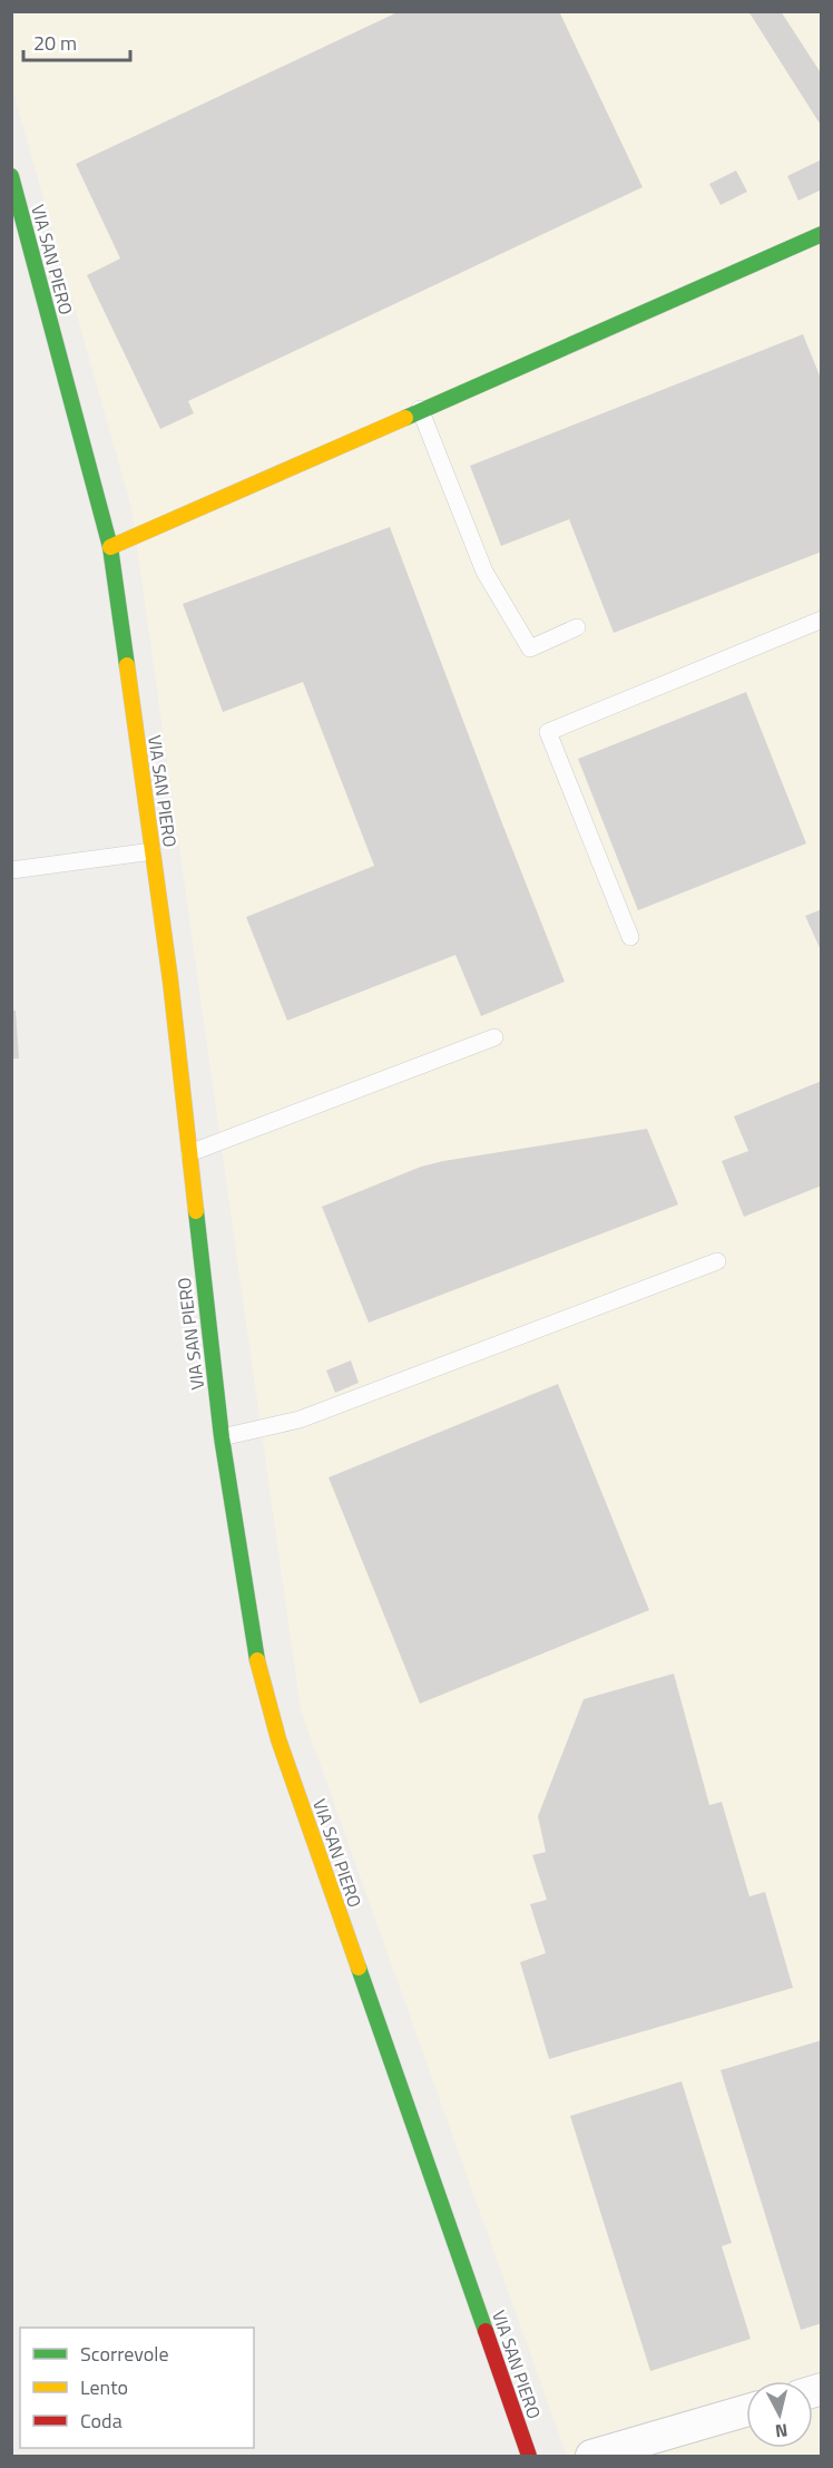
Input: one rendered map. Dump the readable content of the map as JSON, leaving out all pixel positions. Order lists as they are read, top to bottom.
{
  "streets": {
    "street": ["VIA SAN PIERO"]
  },
  "legend": ["Scorrevole", "Lento", "Coda"],
  "scale_bar": "20 m",
  "north": "bottom"
}
